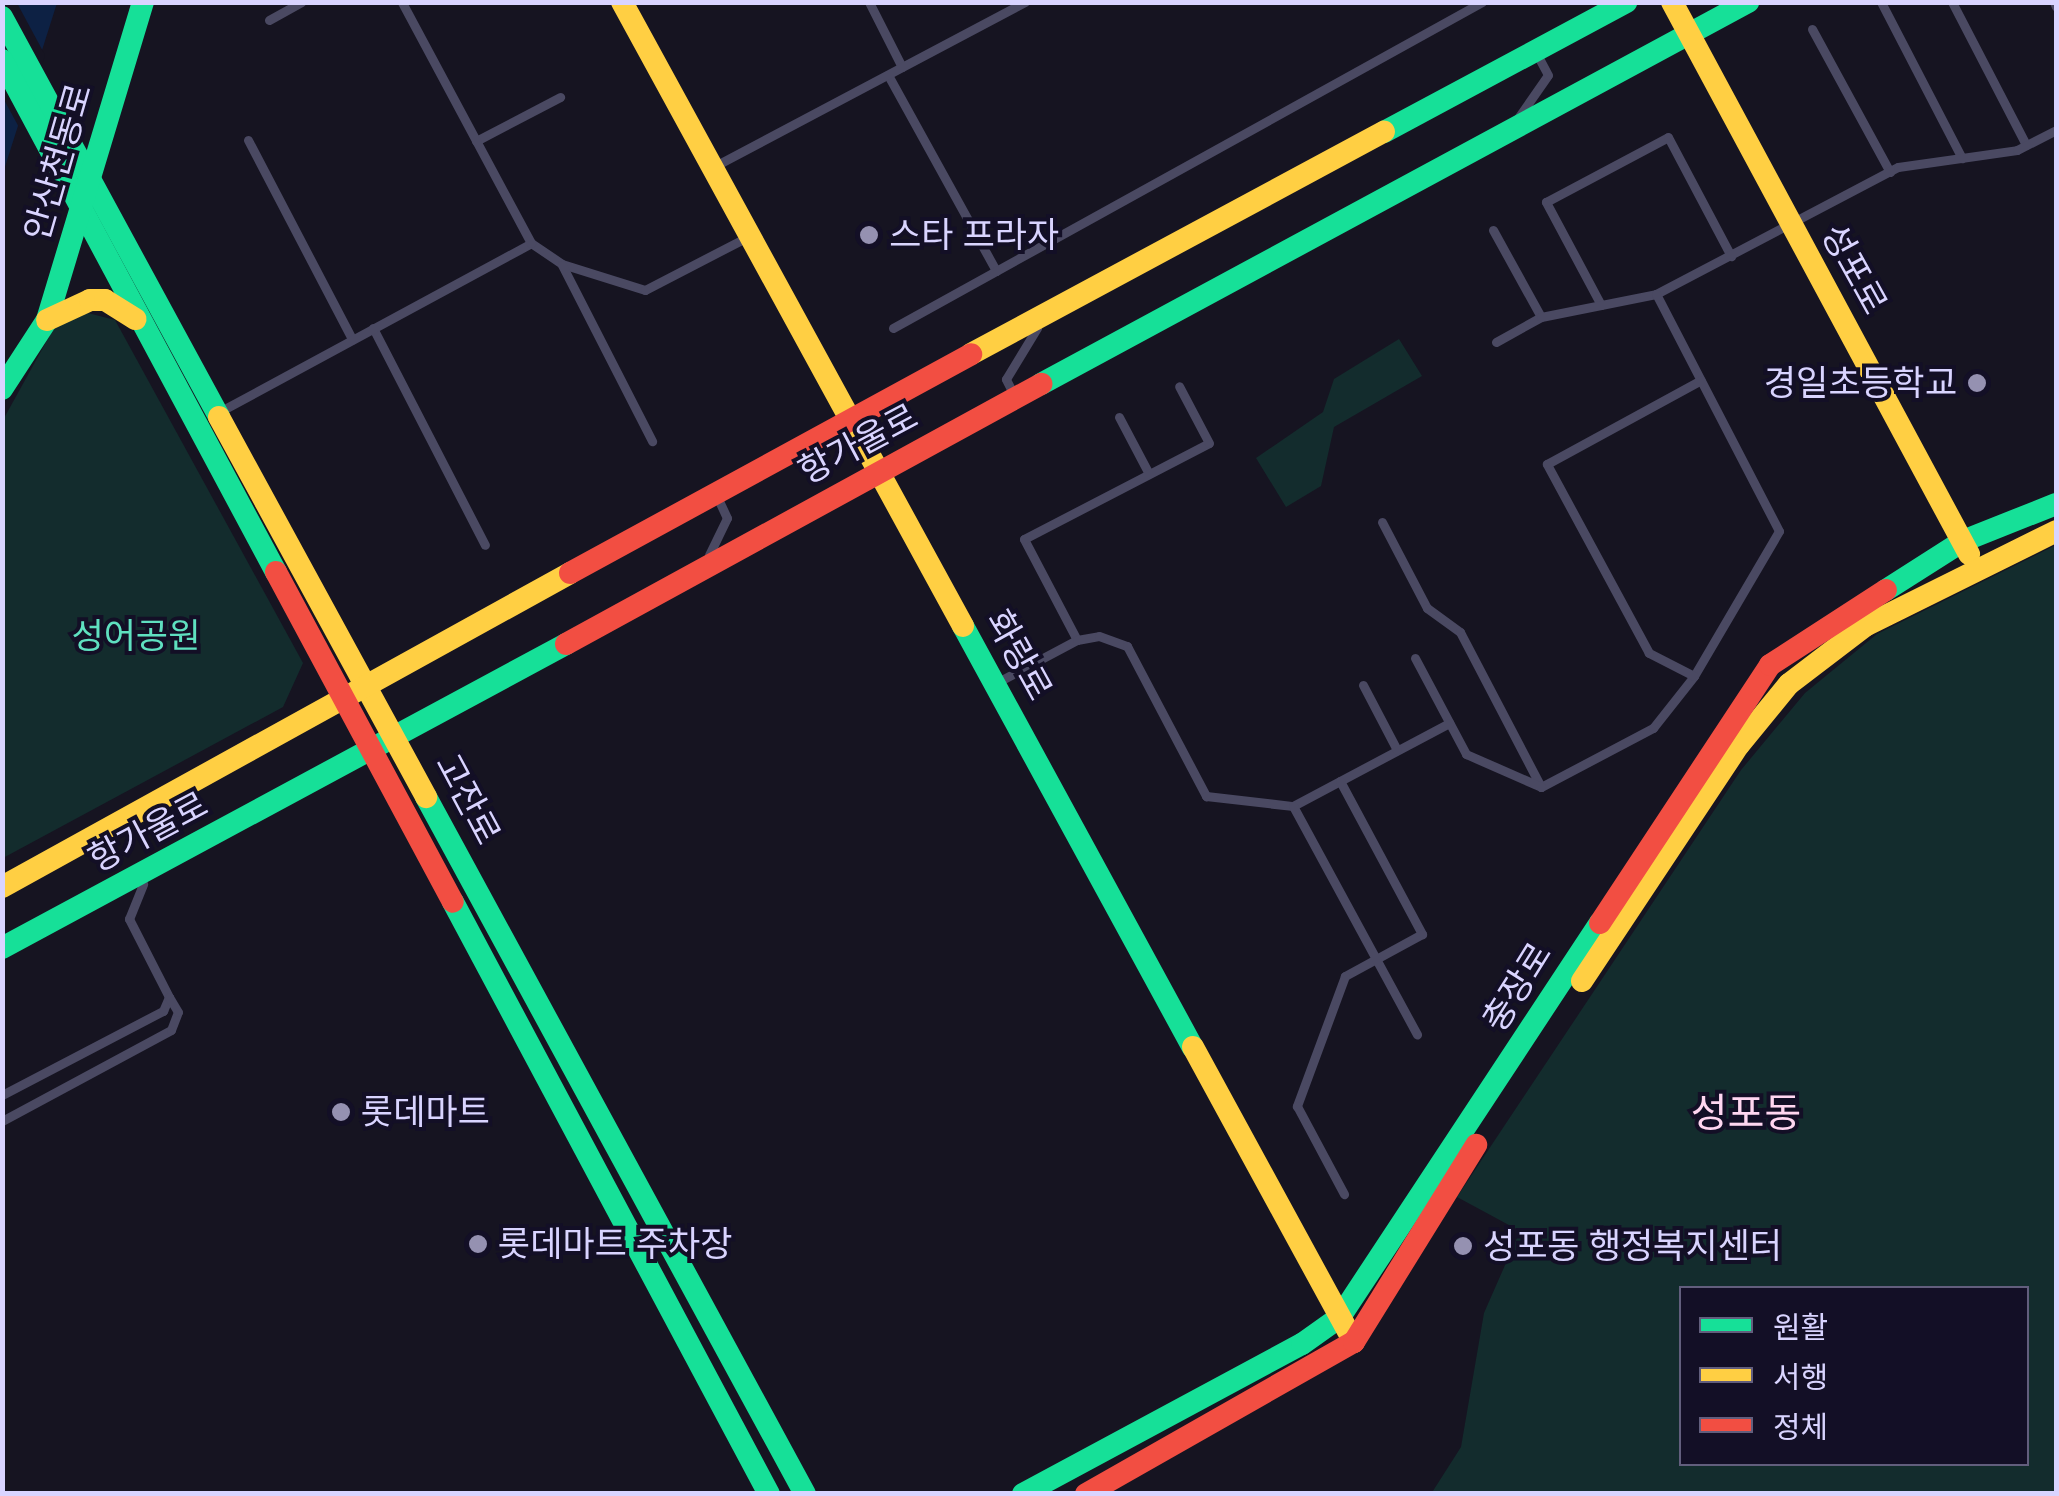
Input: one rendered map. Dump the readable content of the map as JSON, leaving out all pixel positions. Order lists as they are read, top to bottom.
{
  "streets": {
    "street": [
      "안산천동로",
      "성포로",
      "항가울로",
      "화랑로",
      "고잔로",
      "충장로"
    ]
  },
  "crossings": [
    ["안산천동로", "고잔로"],
    ["성포로", "항가울로"],
    ["성포로", "충장로"],
    ["항가울로", "화랑로"],
    ["항가울로", "고잔로"],
    ["화랑로", "충장로"]
  ],
  "districts": ["성포동"],
  "parks": ["성어공원"],
  "places": [
    "스타 프라자",
    "경일초등학교",
    "롯데마트",
    "롯데마트 주차장",
    "성포동 행정복지센터"
  ],
  "legend": ["원활", "서행", "정체"]
}
